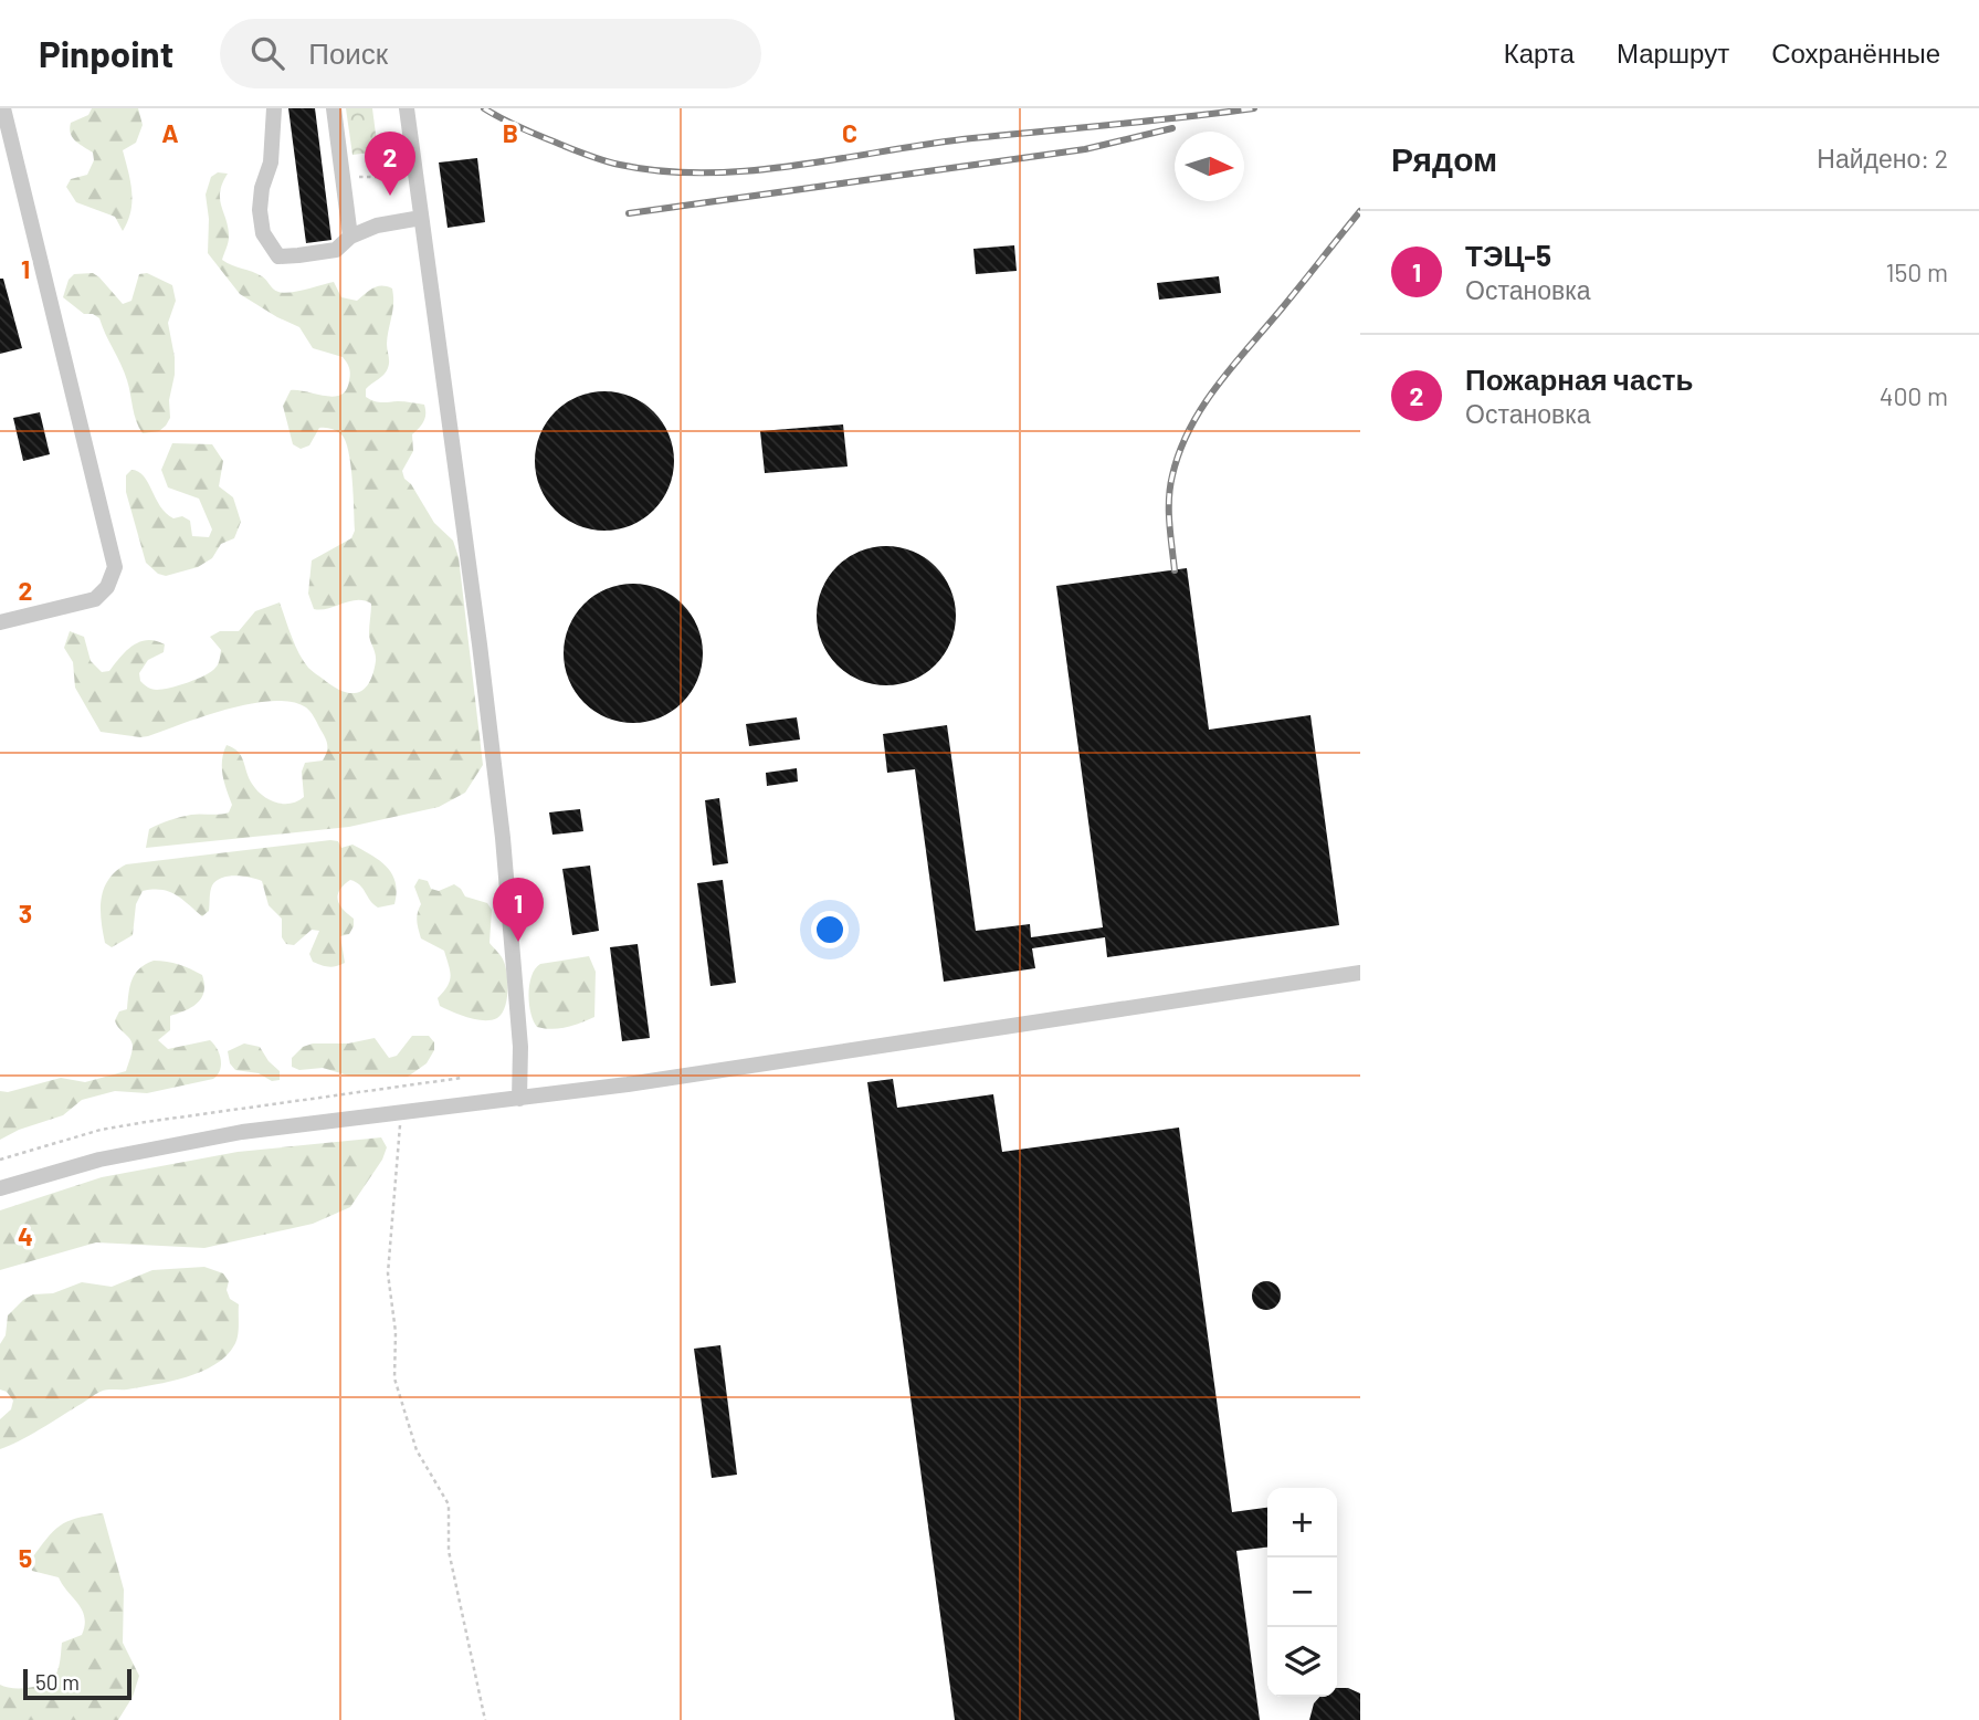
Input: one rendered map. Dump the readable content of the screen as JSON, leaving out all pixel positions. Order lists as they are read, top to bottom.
{
  "scale_bar": "50 m",
  "north": "right",
  "page": {
    "header": "Pinpoint",
    "search": "Поиск",
    "nav": ["Карта", "Маршрут", "Сохранённые"],
    "heading": ["Рядом", "Найдено: 2"],
    "pins": ["2", "1"],
    "list": [
      {
        "mark": "1",
        "name": "ТЭЦ-5",
        "note": "Остановка",
        "value": "150 m"
      },
      {
        "mark": "2",
        "name": "Пожарная часть",
        "note": "Остановка",
        "value": "400 m"
      }
    ],
    "map_buttons": ["+", "−"],
    "scale": "50 m"
  },
  "grid": {
    "columns": ["A", "B", "C"],
    "rows": [
      "1",
      "2",
      "3",
      "4",
      "5"
    ]
  }
}
